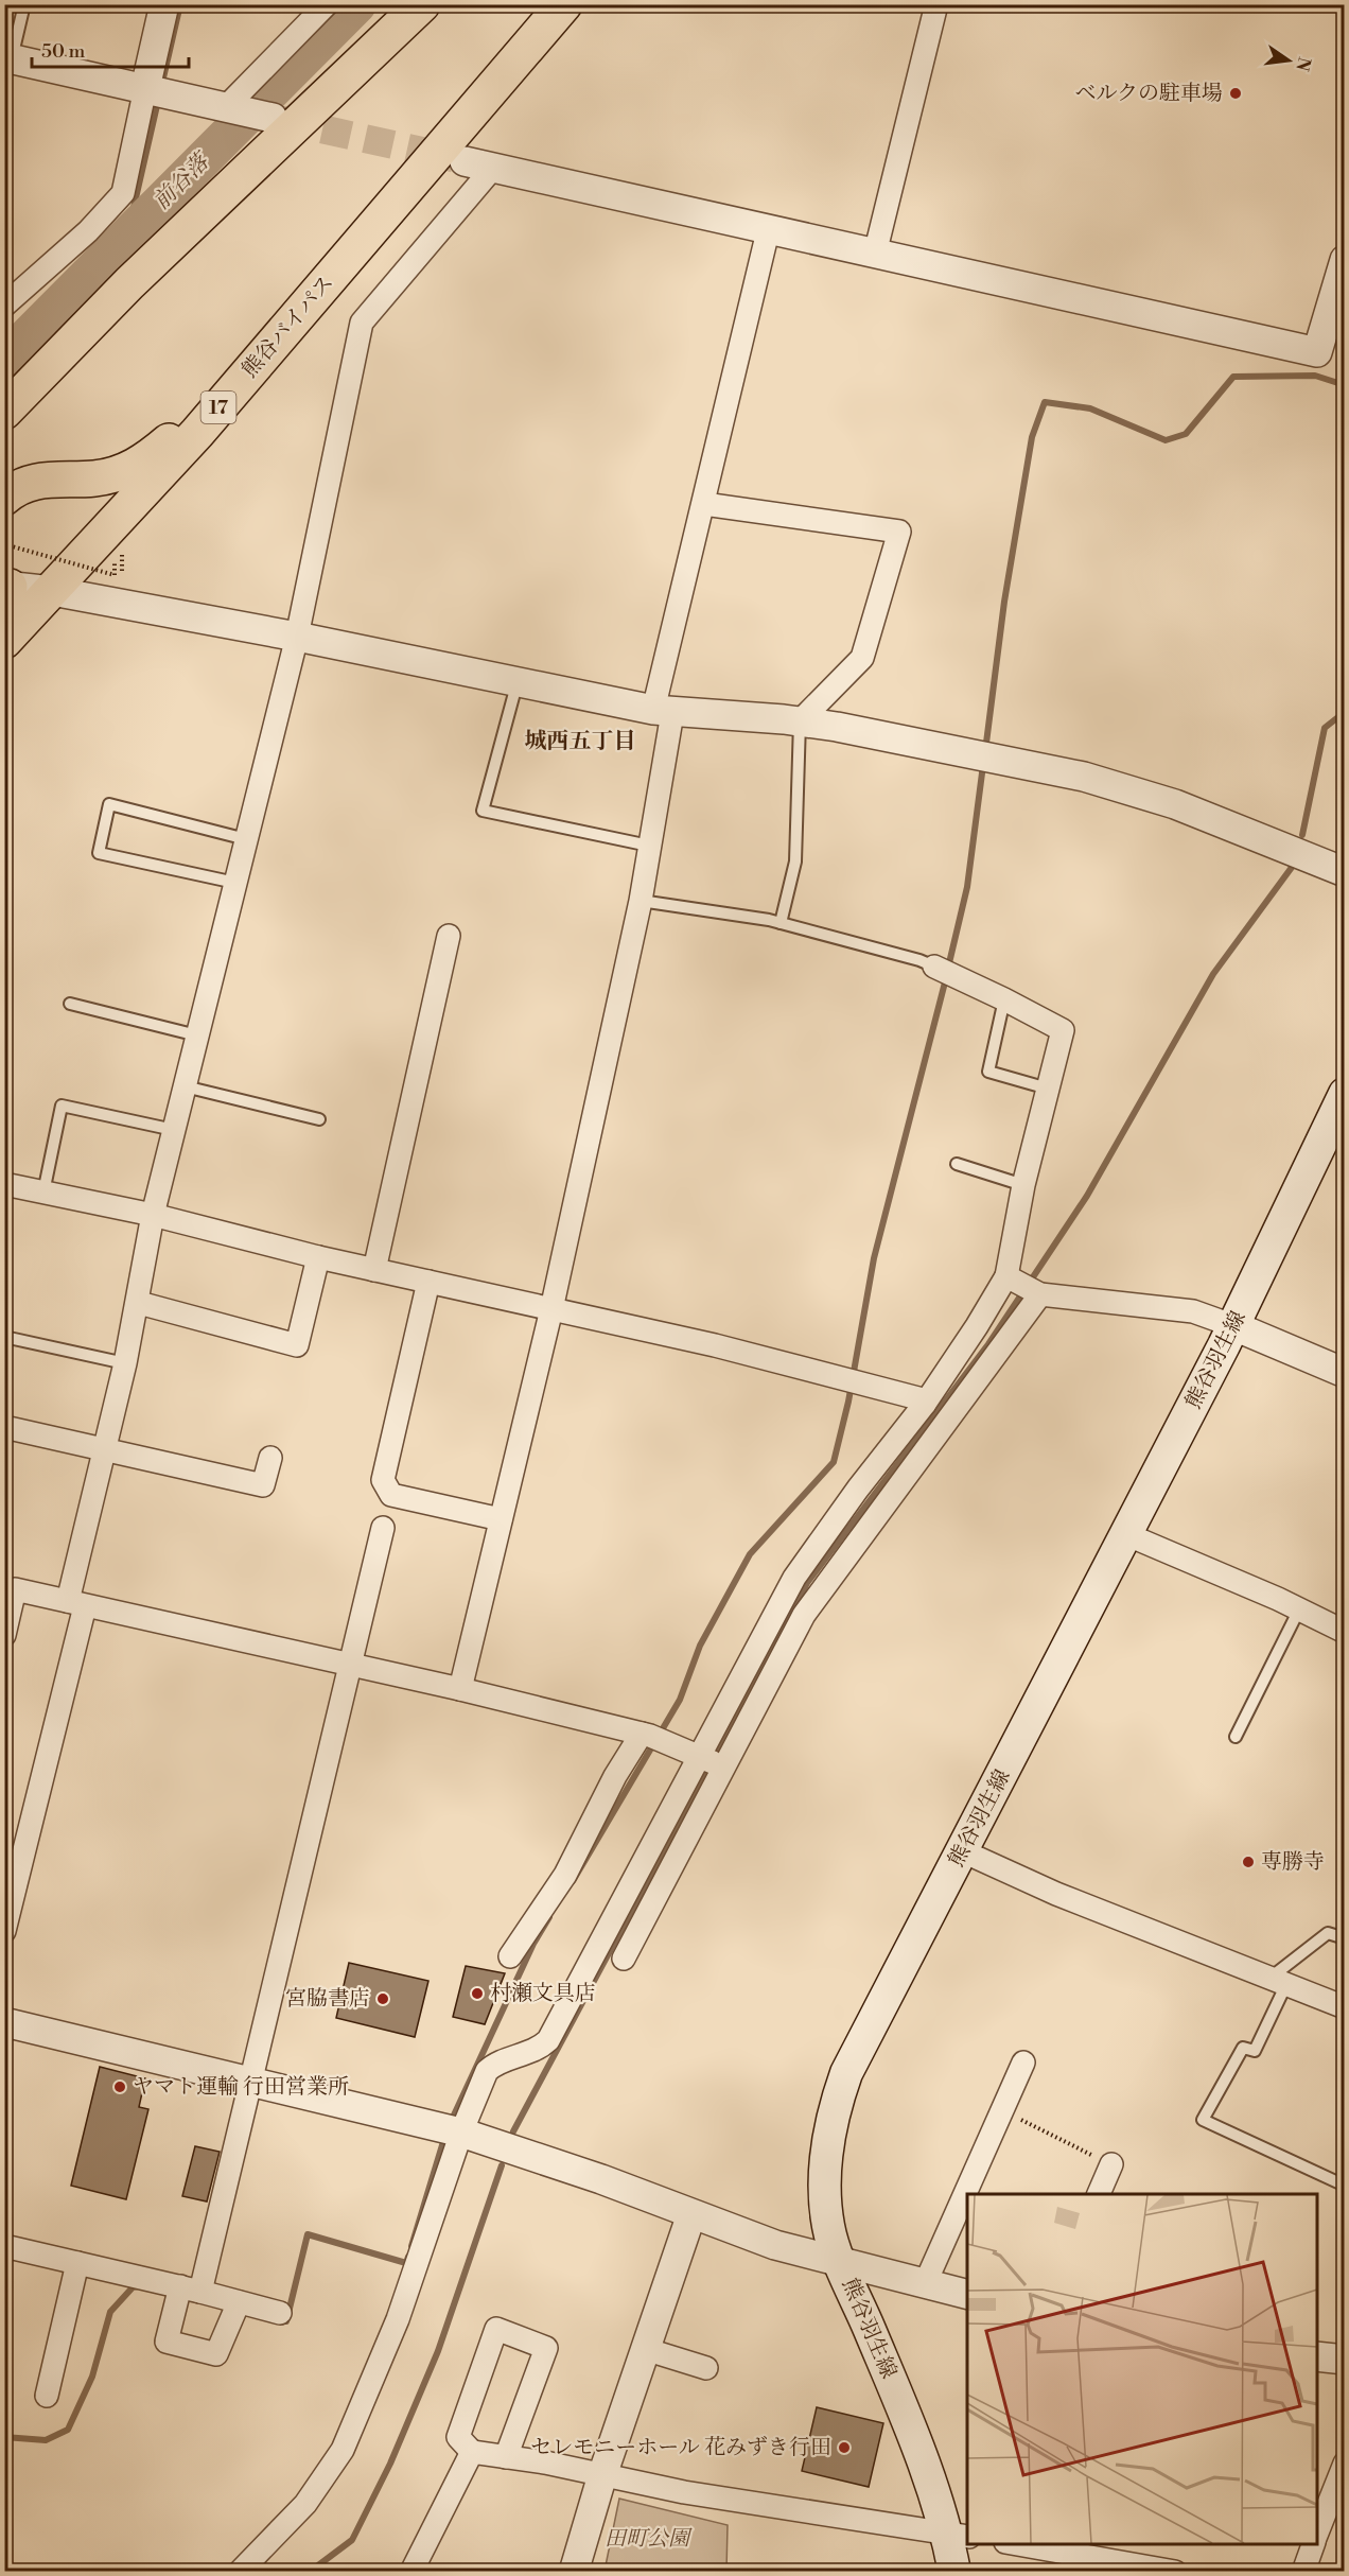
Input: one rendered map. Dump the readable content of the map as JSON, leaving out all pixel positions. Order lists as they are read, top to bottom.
{
  "streets": {
    "highway": ["熊谷バイパス", "17"],
    "main road": ["熊谷羽生線"]
  },
  "crossings": [
    ["熊谷バイパス", "17"]
  ],
  "districts": ["城西五丁目"],
  "water": ["前谷落"],
  "parks": ["田町公園"],
  "places": [
    "ベルクの駐車場",
    "専勝寺",
    "村瀬文具店",
    "宮脇書店",
    "ヤマト運輸 行田営業所",
    "セレモニーホール 花みずき行田"
  ],
  "scale_bar": "50 m",
  "north": "right"
}
